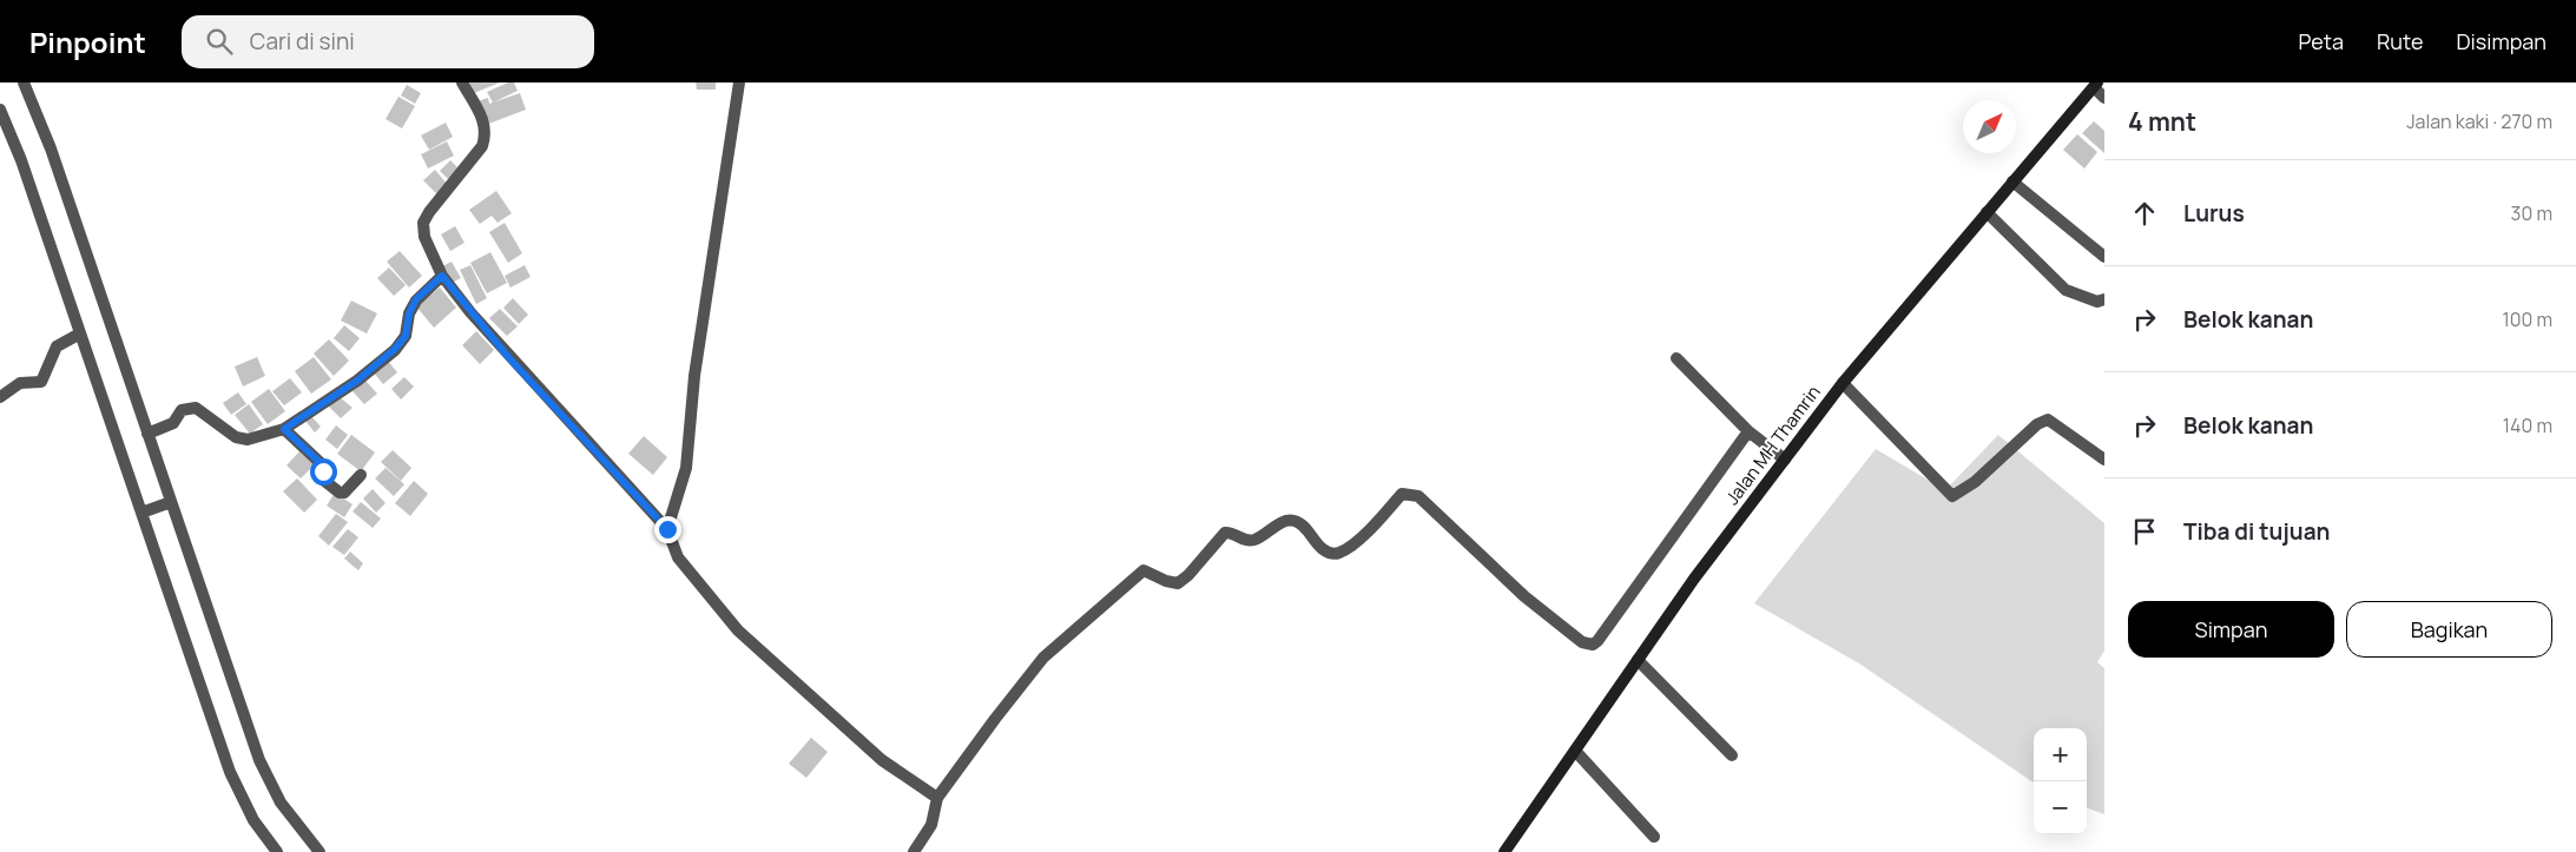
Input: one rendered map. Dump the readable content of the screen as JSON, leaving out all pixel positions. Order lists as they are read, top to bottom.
{
  "streets": {
    "street": ["Jalan MH Thamrin"]
  },
  "north": "top right",
  "page": {
    "header": "Pinpoint",
    "search": "Cari di sini",
    "nav": ["Peta", "Rute", "Disimpan"],
    "heading": ["4 mnt", "Jalan kaki · 270 m"],
    "list": [
      ["Lurus", "30 m"],
      ["Belok kanan", "100 m"],
      ["Belok kanan", "140 m"],
      "Tiba di tujuan"
    ],
    "buttons": ["Simpan", "Bagikan"],
    "map_buttons": ["+", "−"]
  }
}
